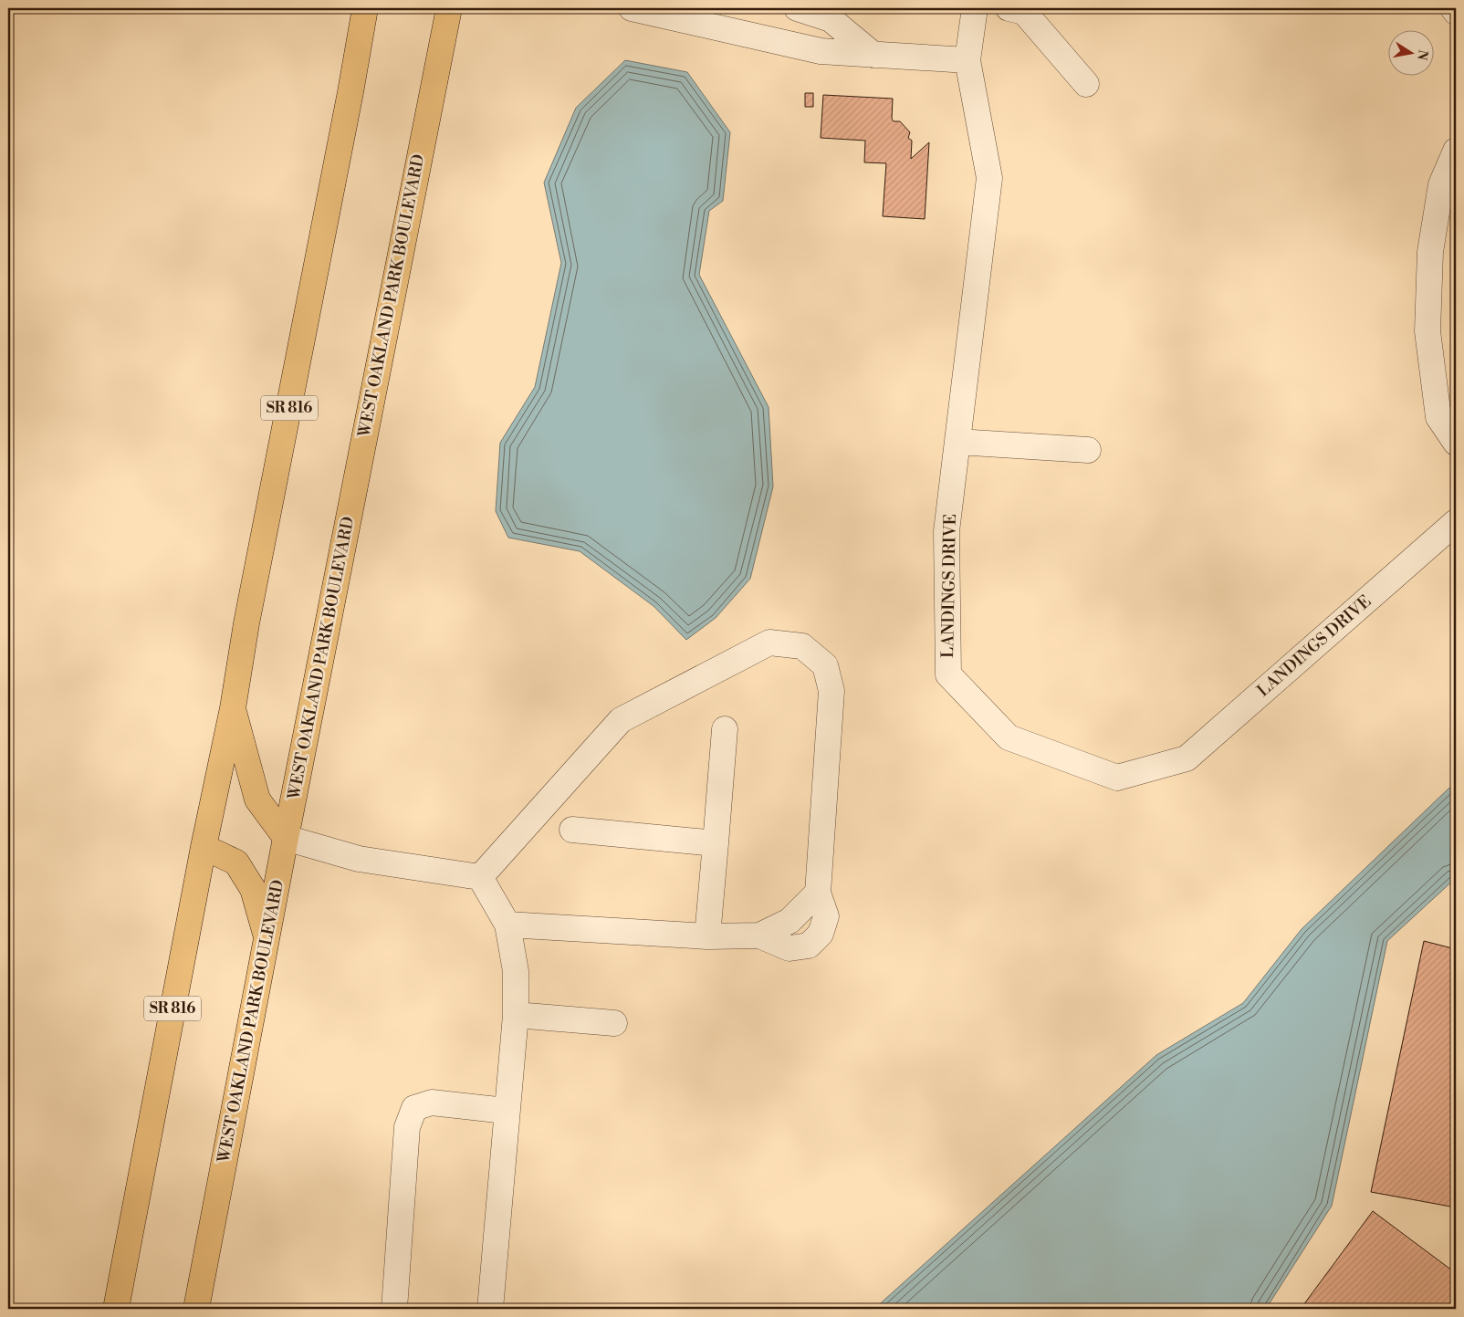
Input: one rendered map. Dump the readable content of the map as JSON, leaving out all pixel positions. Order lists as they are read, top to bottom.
{
  "streets": {
    "main road": ["WEST OAKLAND PARK BOULEVARD", "SR 816"],
    "lane": ["LANDINGS DRIVE"]
  },
  "north": "right"
}
